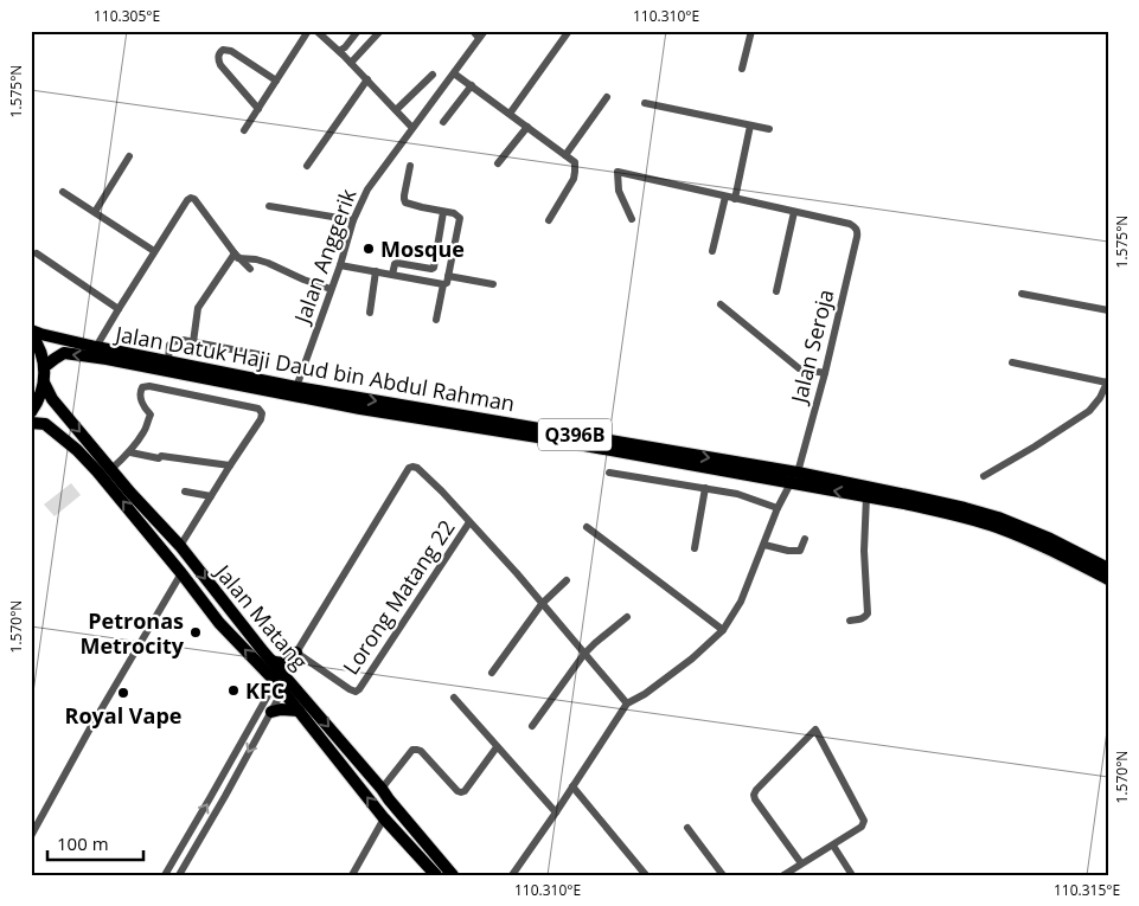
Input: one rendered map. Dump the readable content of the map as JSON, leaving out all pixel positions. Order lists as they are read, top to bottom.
{
  "streets": {
    "main road": ["Jalan Datuk Haji Daud bin Abdul Rahman", "Q396B", "Jalan Matang"],
    "street": ["Jalan Anggerik", "Jalan Seroja", "Lorong Matang 22"]
  },
  "crossings": [
    ["Jalan Anggerik", "Jalan Datuk Haji Daud bin Abdul Rahman"],
    ["Jalan Seroja", "Jalan Datuk Haji Daud bin Abdul Rahman"]
  ],
  "places": [
    "Mosque",
    "Petronas Metrocity",
    "KFC",
    "Royal Vape"
  ],
  "scale_bar": "100 m",
  "coordinates": [
    "110.305°E",
    "110.310°E",
    "1.575°N",
    "1.570°N",
    "110.315°E"
  ]
}
